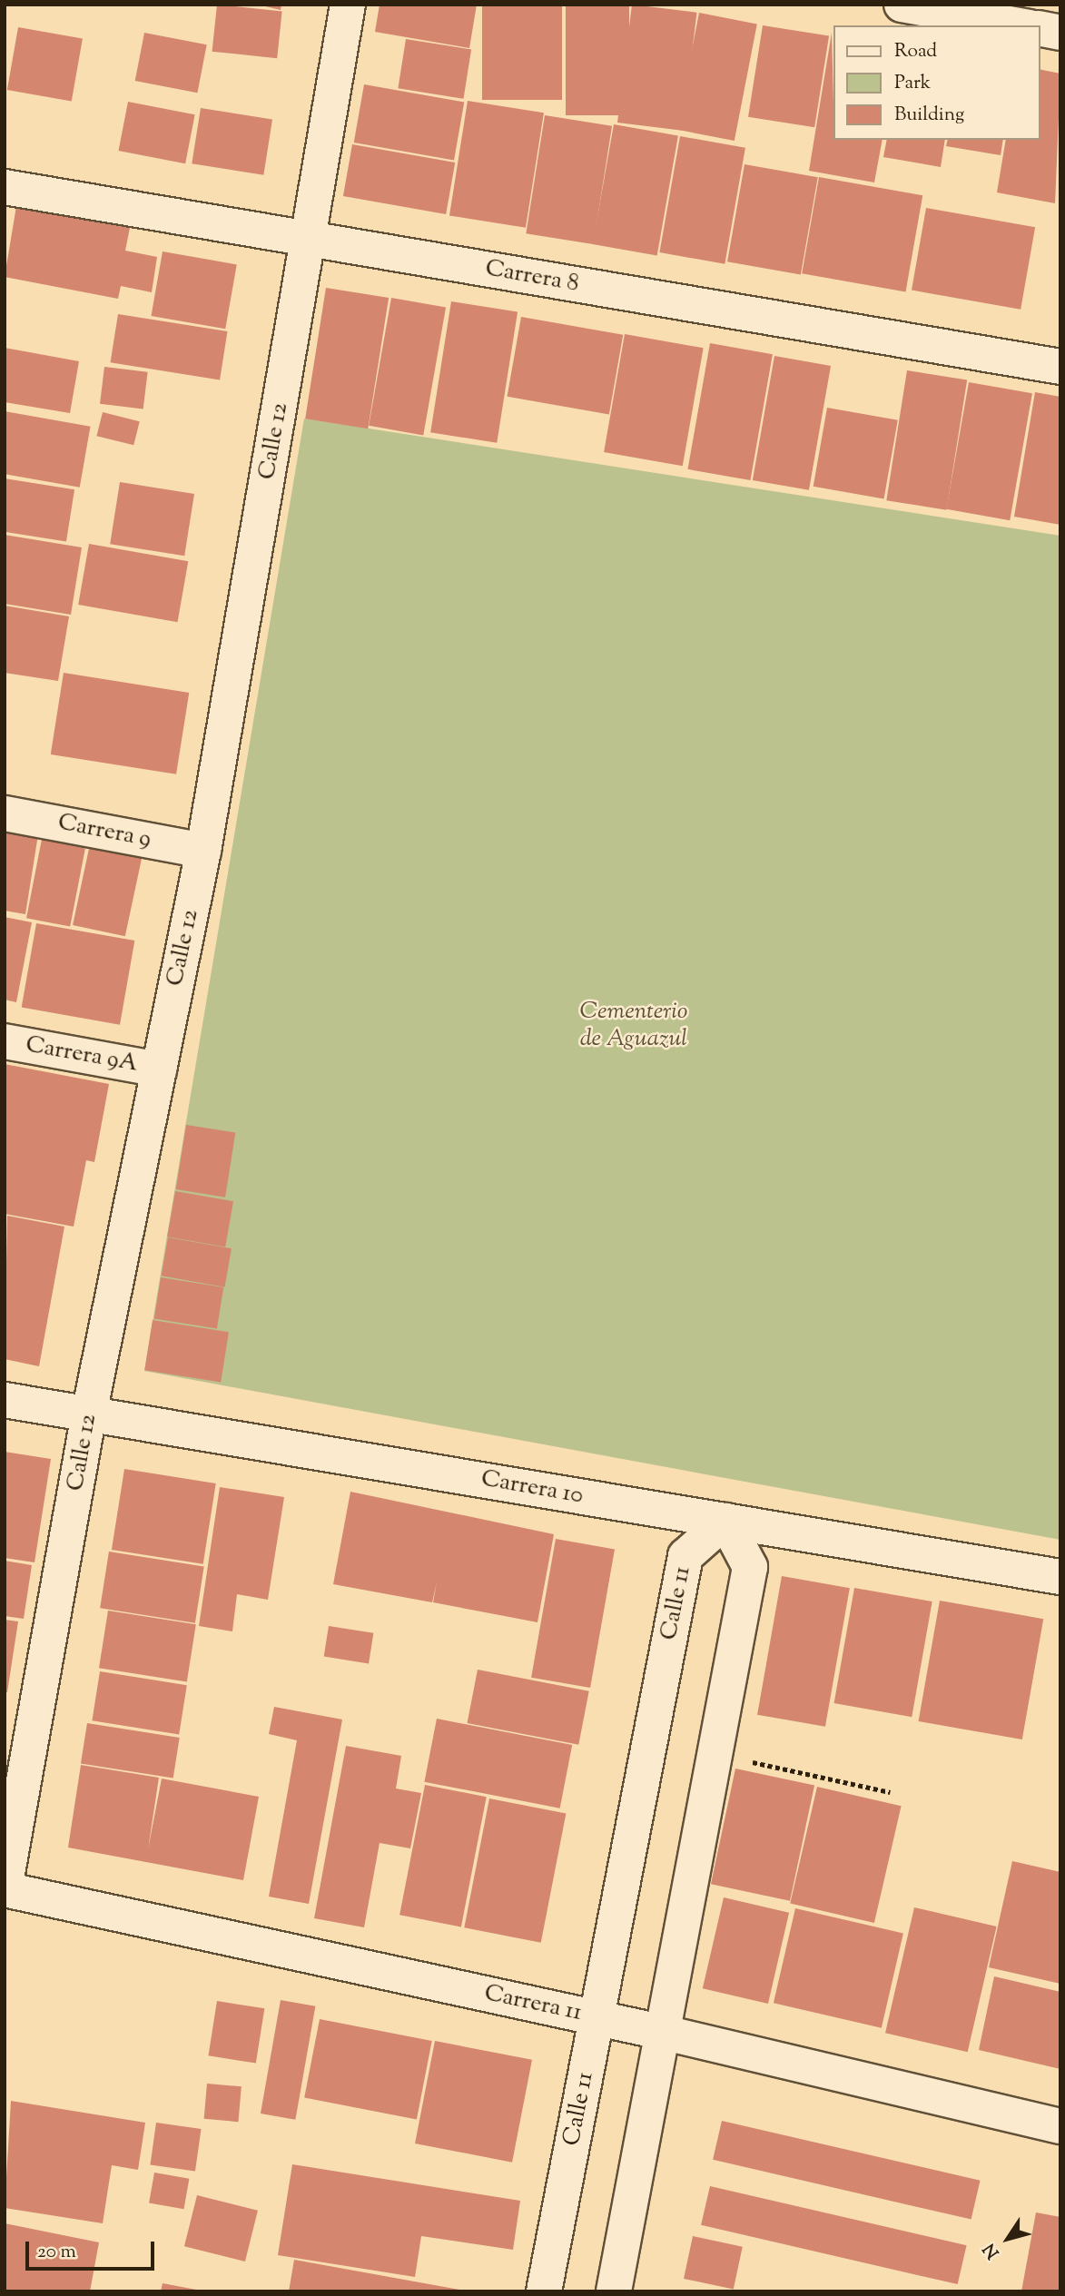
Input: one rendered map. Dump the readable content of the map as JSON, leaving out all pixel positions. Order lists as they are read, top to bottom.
{
  "streets": {
    "street": [
      "Carrera 8",
      "Calle 12",
      "Carrera 9",
      "Carrera 9A",
      "Carrera 10",
      "Calle 11",
      "Carrera 11"
    ]
  },
  "crossings": [
    ["Carrera 8", "Calle 12"],
    ["Calle 12", "Carrera 9"],
    ["Calle 12", "Carrera 9A"],
    ["Calle 12", "Carrera 10"],
    ["Calle 12", "Carrera 11"],
    ["Carrera 10", "Calle 11"],
    ["Calle 11", "Carrera 11"]
  ],
  "parks": ["Cementerio de Aguazul"],
  "legend": ["Road", "Park", "Building"],
  "scale_bar": "20 m",
  "north": "bottom left"
}
